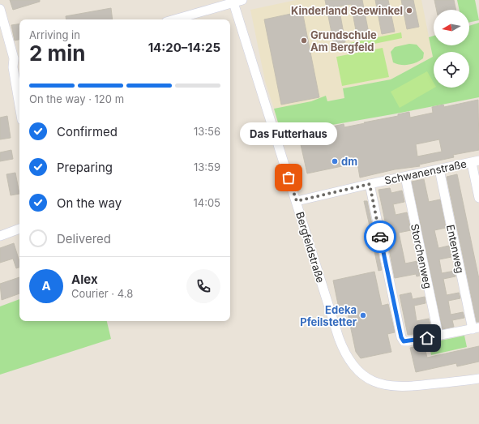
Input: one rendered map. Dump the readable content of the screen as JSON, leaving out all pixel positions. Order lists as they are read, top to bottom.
{
  "streets": {
    "street": [
      "Schwanenstraße",
      "Bergfeldstraße",
      "Entenweg",
      "Storchenweg"
    ]
  },
  "crossings": [
    ["Schwanenstraße", "Bergfeldstraße"],
    ["Schwanenstraße", "Entenweg"],
    ["Schwanenstraße", "Storchenweg"]
  ],
  "places": [
    "Kinderland Seewinkel",
    "Grundschule Am Bergfeld",
    "dm",
    "Das Futterhaus",
    "Edeka Pfeilstetter"
  ],
  "north": "left",
  "page": {
    "heading": ["2 min", "Arriving in", "14:20–14:25"],
    "panel": ["Alex", "Courier · 4.8"],
    "bar": "On the way · 120 m",
    "list": [
      ["Confirmed", "13:56"],
      ["Preparing", "13:59"],
      ["On the way", "14:05"],
      "Delivered"
    ],
    "bubble": "Das Futterhaus",
    "round": "A"
  }
}
